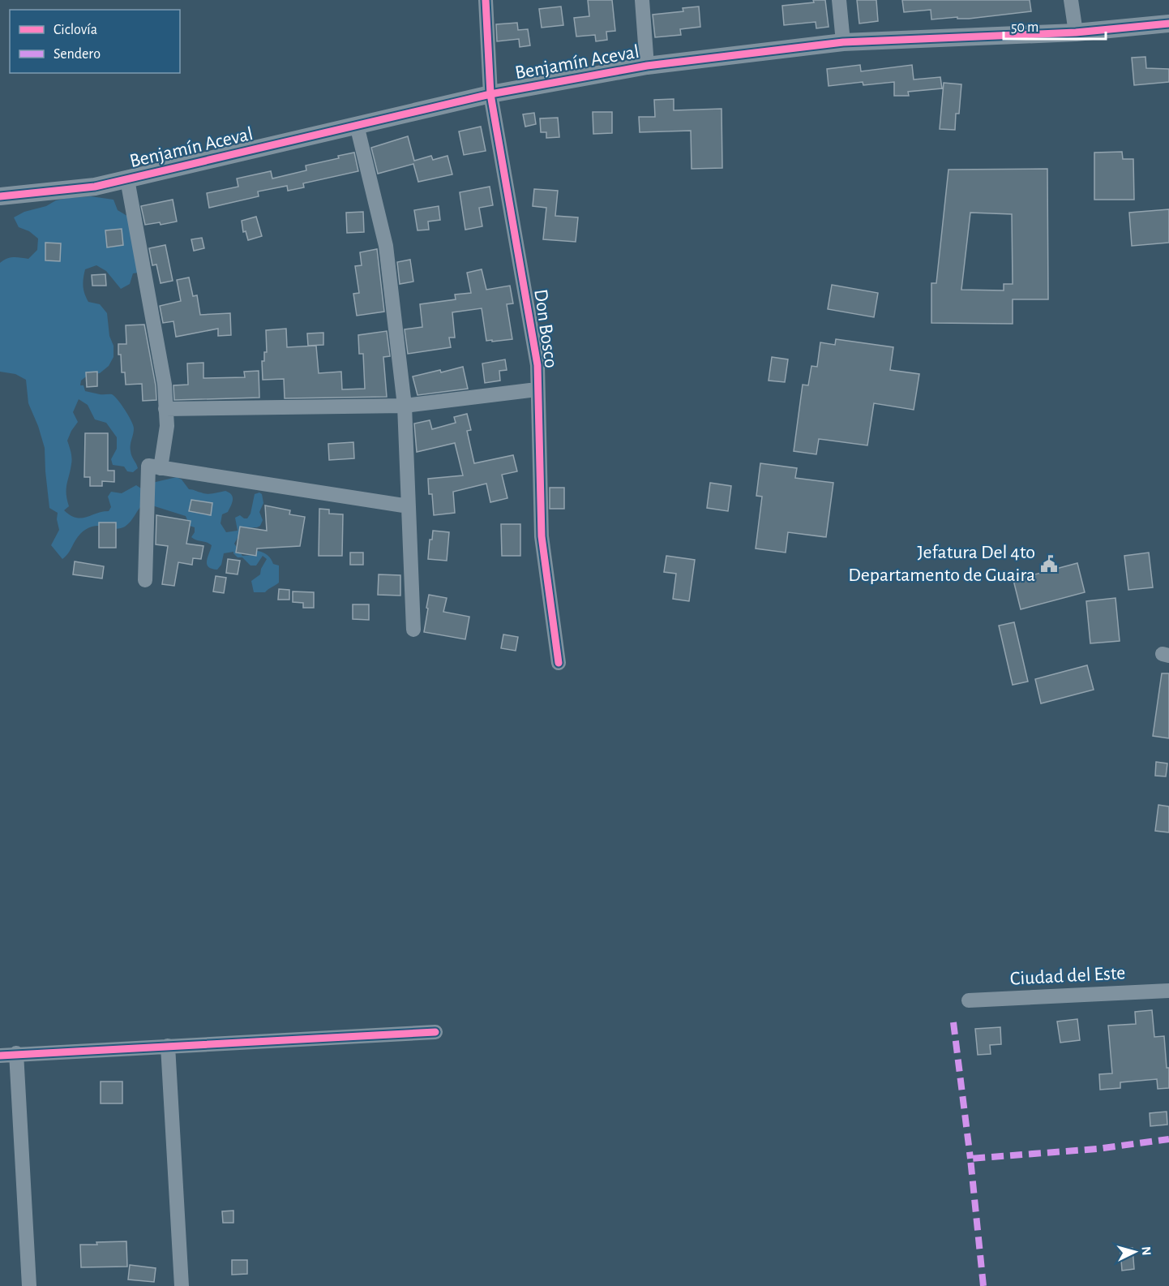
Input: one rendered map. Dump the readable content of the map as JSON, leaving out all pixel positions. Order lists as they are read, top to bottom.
{
  "streets": {
    "street": ["Benjamín Aceval", "Don Bosco", "Ciudad del Este"]
  },
  "crossings": [
    ["Benjamín Aceval", "Don Bosco"]
  ],
  "places": {
    "public building": ["Jefatura Del 4to Departamento de Guaira"]
  },
  "legend": ["Ciclovía", "Sendero"],
  "scale_bar": "50 m",
  "north": "right"
}
